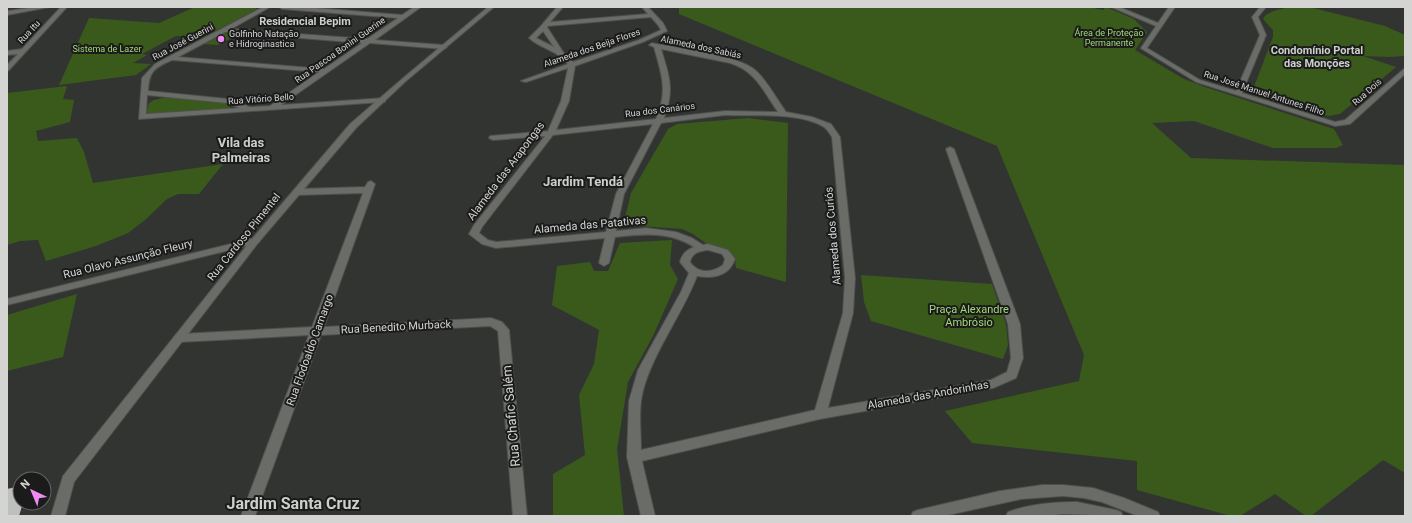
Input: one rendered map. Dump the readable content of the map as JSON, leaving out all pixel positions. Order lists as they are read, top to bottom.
{
  "streets": {
    "street": [
      "Rua Itu",
      "Rua José Guerini",
      "Alameda dos Sabiás",
      "Alameda dos Beija Flores",
      "Rua Pascoa Bonini Guerine",
      "Rua Dois",
      "Rua José Manuel Antunes Filho",
      "Rua Vitório Bello",
      "Rua dos Canários",
      "Alameda das Arapongas",
      "Alameda das Patativas",
      "Alameda dos Curiós",
      "Rua Cardoso Pimentel",
      "Rua Olavo Assunção Fleury",
      "Rua Benedito Murback",
      "Rua Flodoaldo Camargo",
      "Alameda das Andorinhas",
      "Rua Chafic Salém"
    ]
  },
  "crossings": [
    ["Rua José Guerini", "Rua Vitório Bello"],
    ["Alameda dos Sabiás", "Alameda dos Beija Flores"],
    ["Alameda dos Sabiás", "Rua dos Canários"],
    ["Alameda dos Beija Flores", "Alameda das Arapongas"],
    ["Rua Pascoa Bonini Guerine", "Rua Vitório Bello"],
    ["Rua Dois", "Rua José Manuel Antunes Filho"],
    ["Rua Vitório Bello", "Rua Cardoso Pimentel"],
    ["Rua dos Canários", "Alameda das Arapongas"],
    ["Rua dos Canários", "Alameda dos Curiós"],
    ["Alameda das Arapongas", "Alameda das Patativas"],
    ["Alameda dos Curiós", "Alameda das Andorinhas"],
    ["Rua Cardoso Pimentel", "Rua Olavo Assunção Fleury"],
    ["Rua Cardoso Pimentel", "Rua Benedito Murback"],
    ["Rua Cardoso Pimentel", "Rua Flodoaldo Camargo"],
    ["Rua Benedito Murback", "Rua Flodoaldo Camargo"],
    ["Rua Benedito Murback", "Rua Chafic Salém"]
  ],
  "districts": [
    "Residencial Bepim",
    "Condomínio Portal das Monções",
    "Vila das Palmeiras",
    "Jardim Tendá",
    "Jardim Santa Cruz"
  ],
  "parks": ["Área de Proteção Permanente", "Sistema de Lazer", "Praça Alexandre Ambrósio"],
  "places": ["Golfinho Natação e Hidroginastica"],
  "north": "top left"
}
